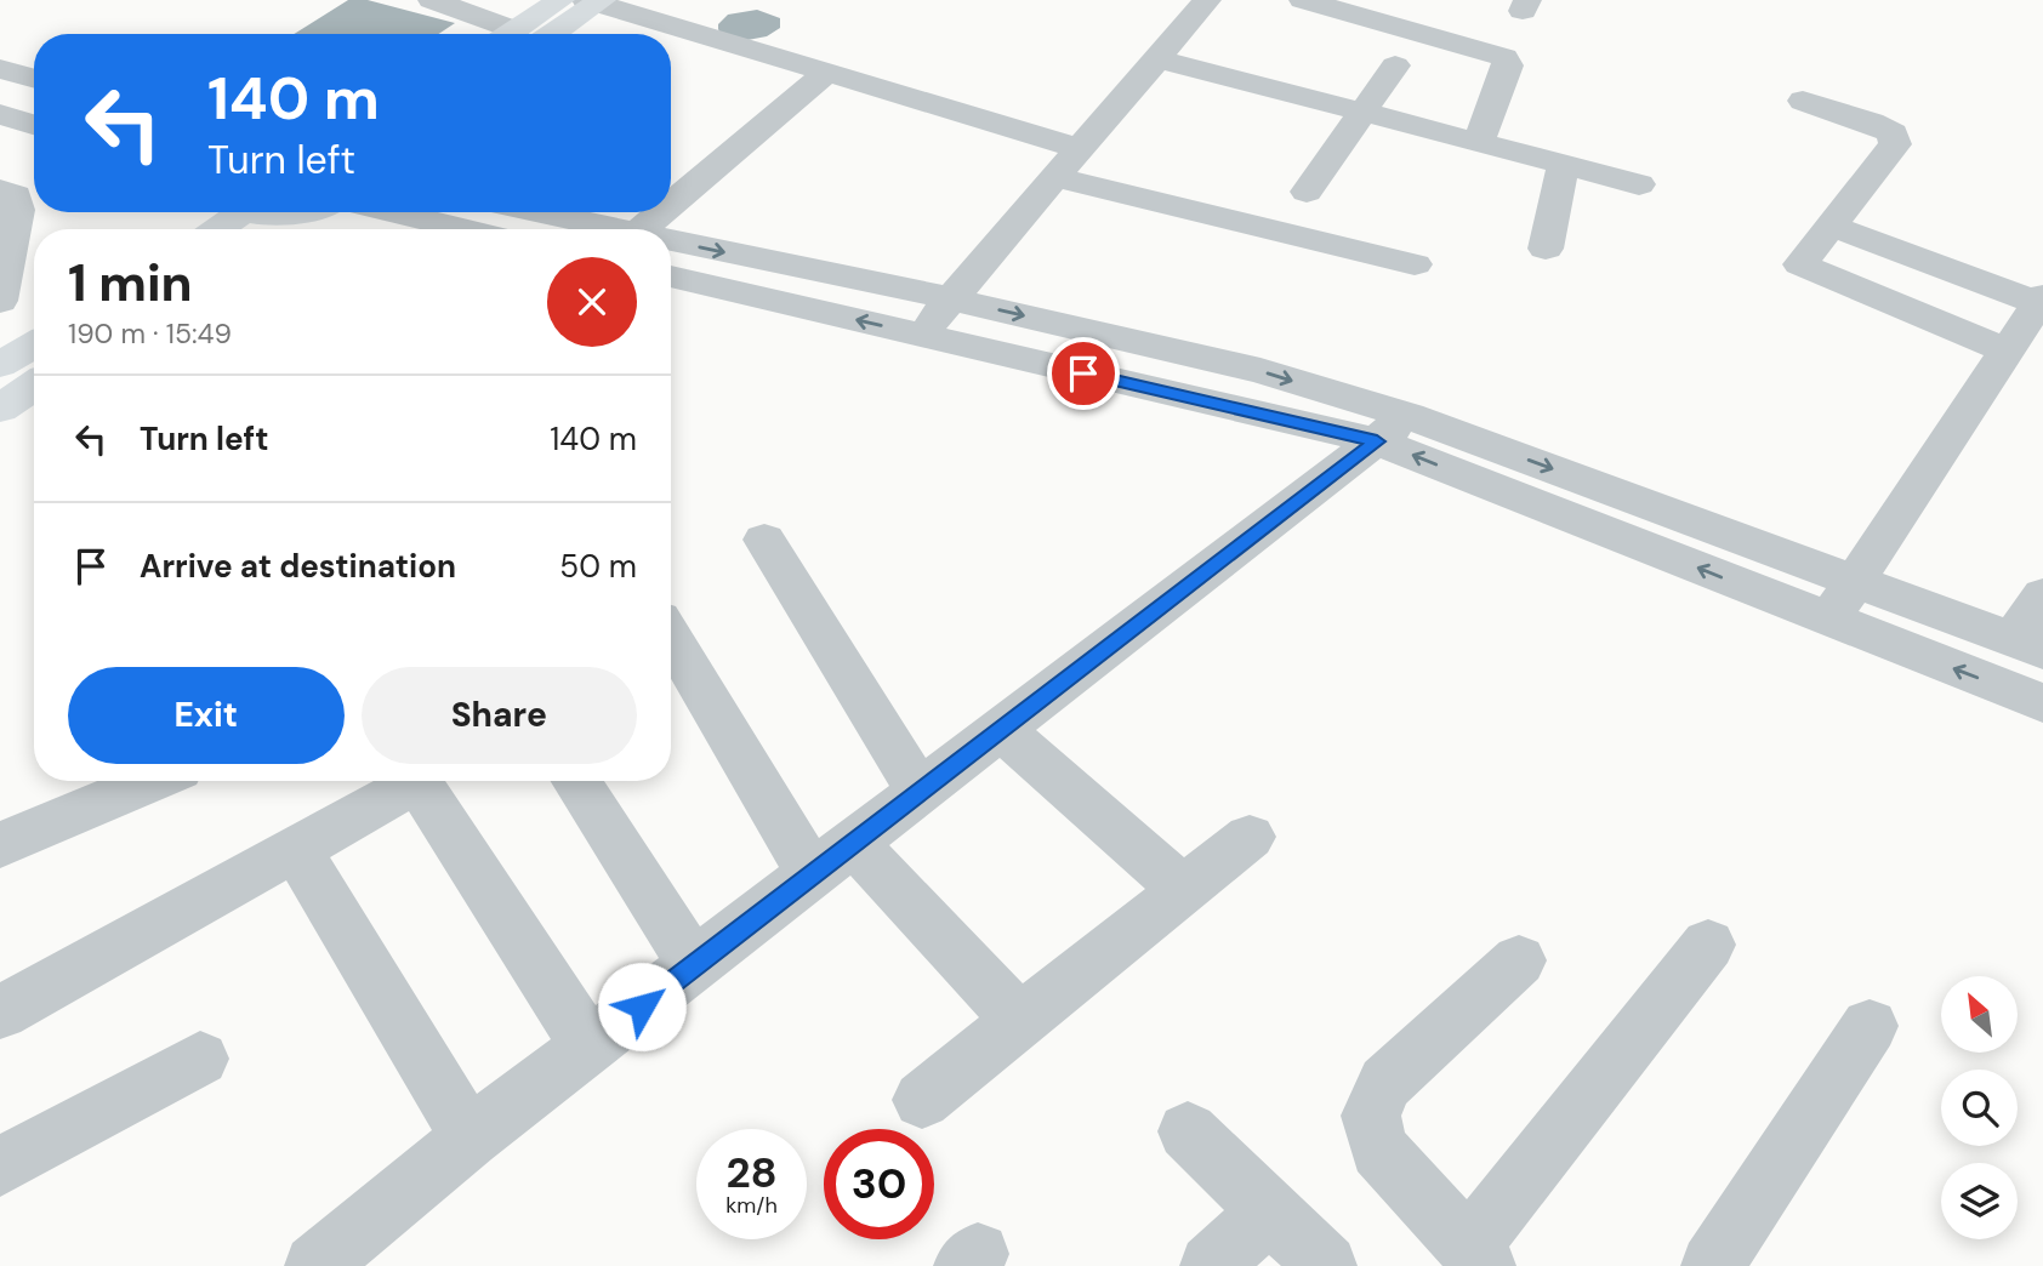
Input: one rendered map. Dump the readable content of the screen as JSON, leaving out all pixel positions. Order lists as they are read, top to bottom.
{
  "north": "top left",
  "page": {
    "turn": ["140 m", "Turn left"],
    "heading": ["1 min", "190 m · 15:49"],
    "list": [
      {
        "name": "Turn left",
        "value": "140 m"
      },
      {
        "name": "Arrive at destination",
        "value": "50 m"
      }
    ],
    "buttons": ["Exit", "Share"],
    "speed": "28 km/h",
    "limit": "30"
  }
}
